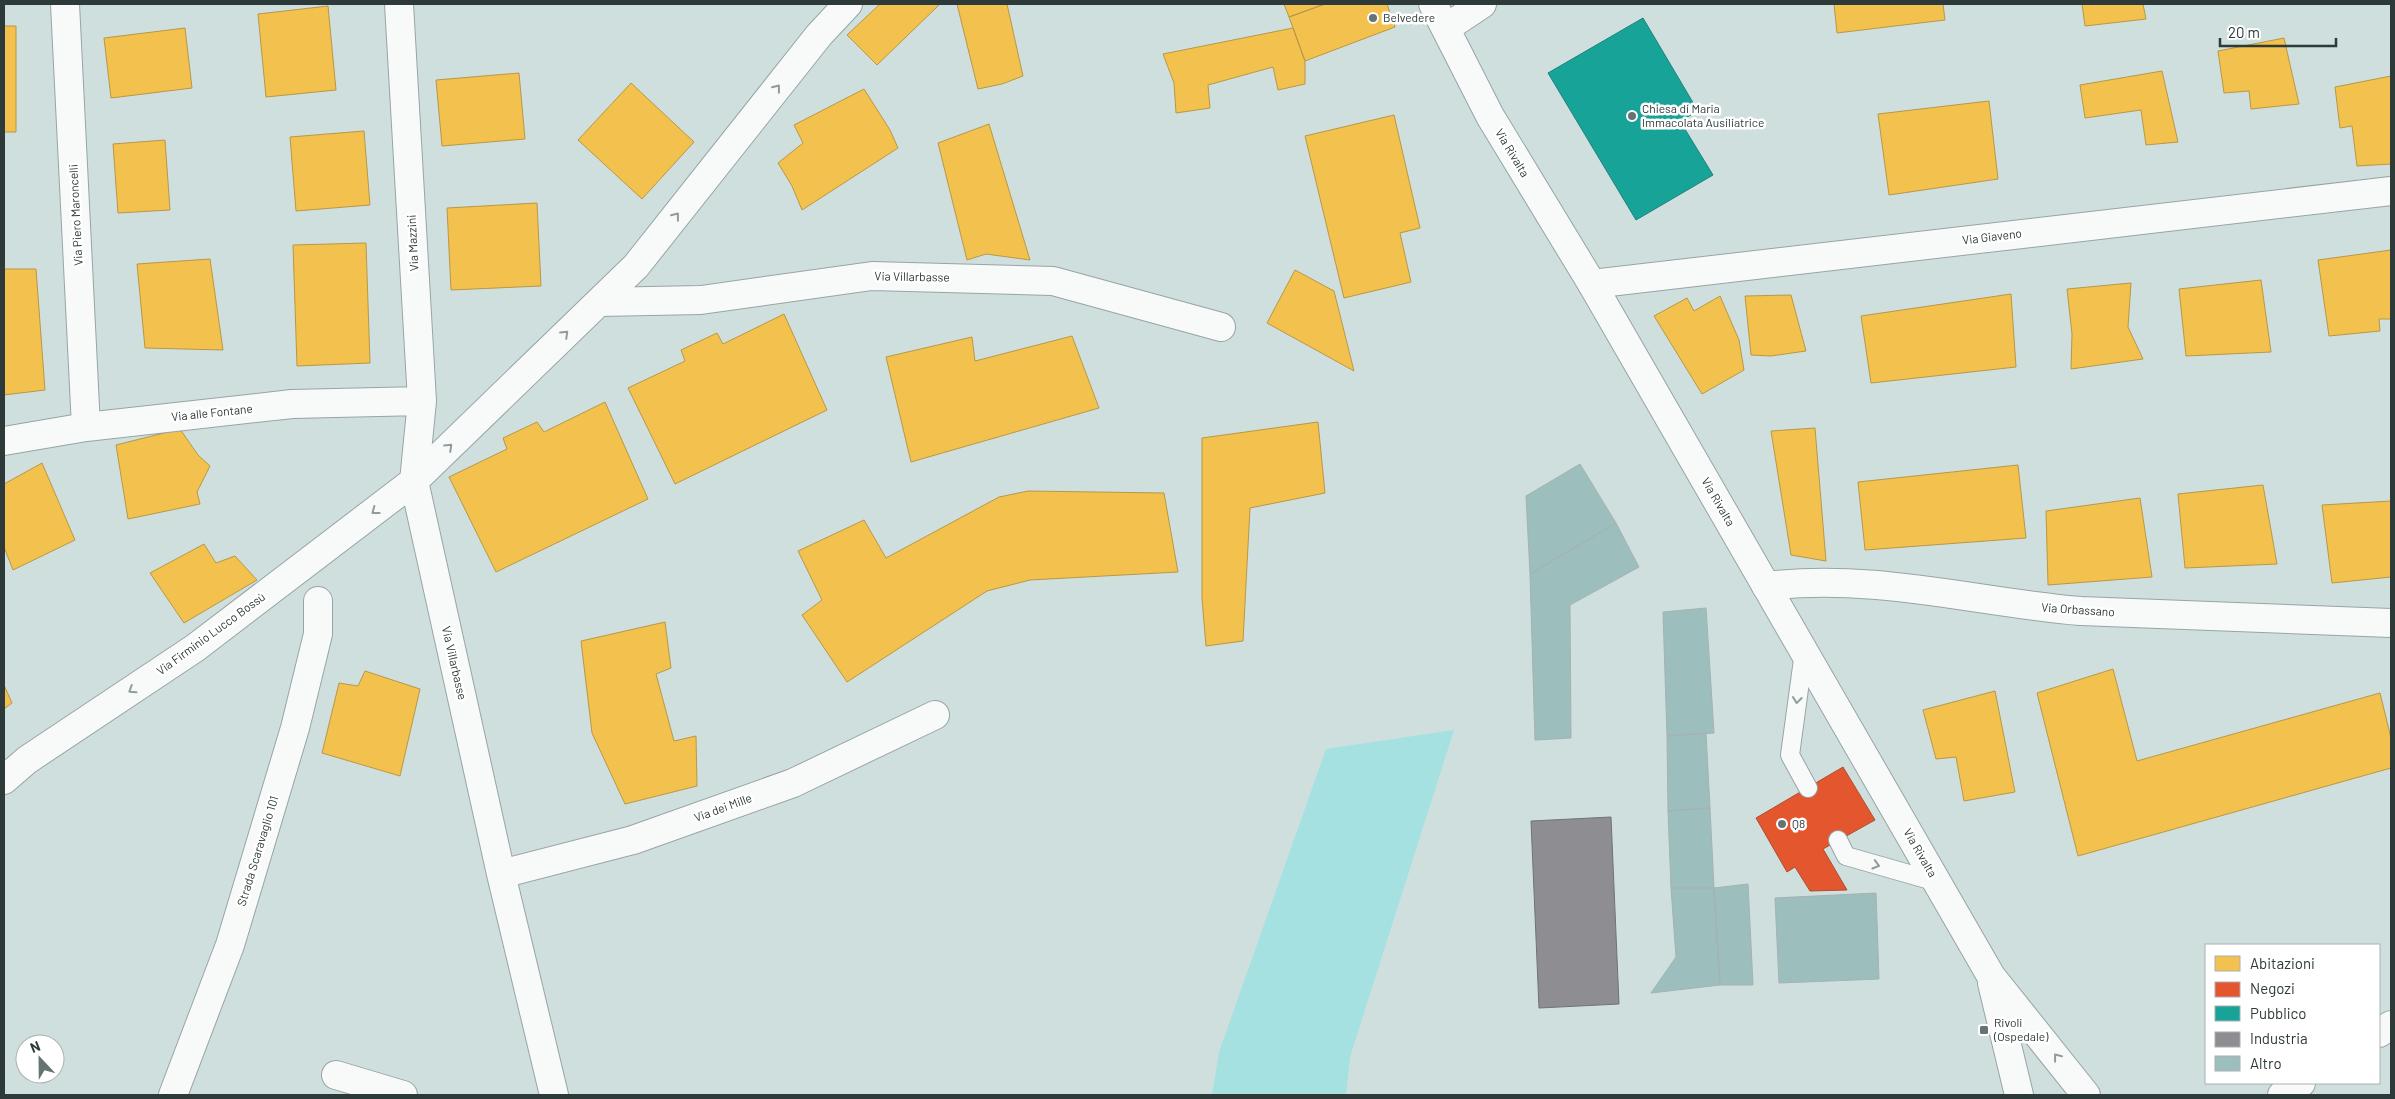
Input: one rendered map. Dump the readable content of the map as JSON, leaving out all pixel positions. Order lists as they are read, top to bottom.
{
  "streets": {
    "street": [
      "Via Rivalta",
      "Via Piero Maroncelli",
      "Via Giaveno",
      "Via Mazzini",
      "Via Villarbasse",
      "Via alle Fontane",
      "Via Orbassano",
      "Via Firminio Lucco Bossù",
      "Via dei Mille",
      "Strada Scaravaglio 101"
    ]
  },
  "crossings": [
    ["Via Rivalta", "Via Giaveno"],
    ["Via Rivalta", "Via Orbassano"],
    ["Via Piero Maroncelli", "Via alle Fontane"],
    ["Via Mazzini", "Via Villarbasse"],
    ["Via Mazzini", "Via alle Fontane"],
    ["Via Mazzini", "Via Firminio Lucco Bossù"],
    ["Via Villarbasse", "Via Firminio Lucco Bossù"],
    ["Via Villarbasse", "Via dei Mille"]
  ],
  "one_way": ["Via Firminio Lucco Bossù"],
  "places": {
    "other": ["Belvedere", "Chiesa di Maria Immacolata Ausiliatrice", "Q8"],
    "transit": ["Rivoli (Ospedale)"]
  },
  "legend": [
    "Abitazioni",
    "Negozi",
    "Pubblico",
    "Industria",
    "Altro"
  ],
  "scale_bar": "20 m",
  "north": "top"
}
